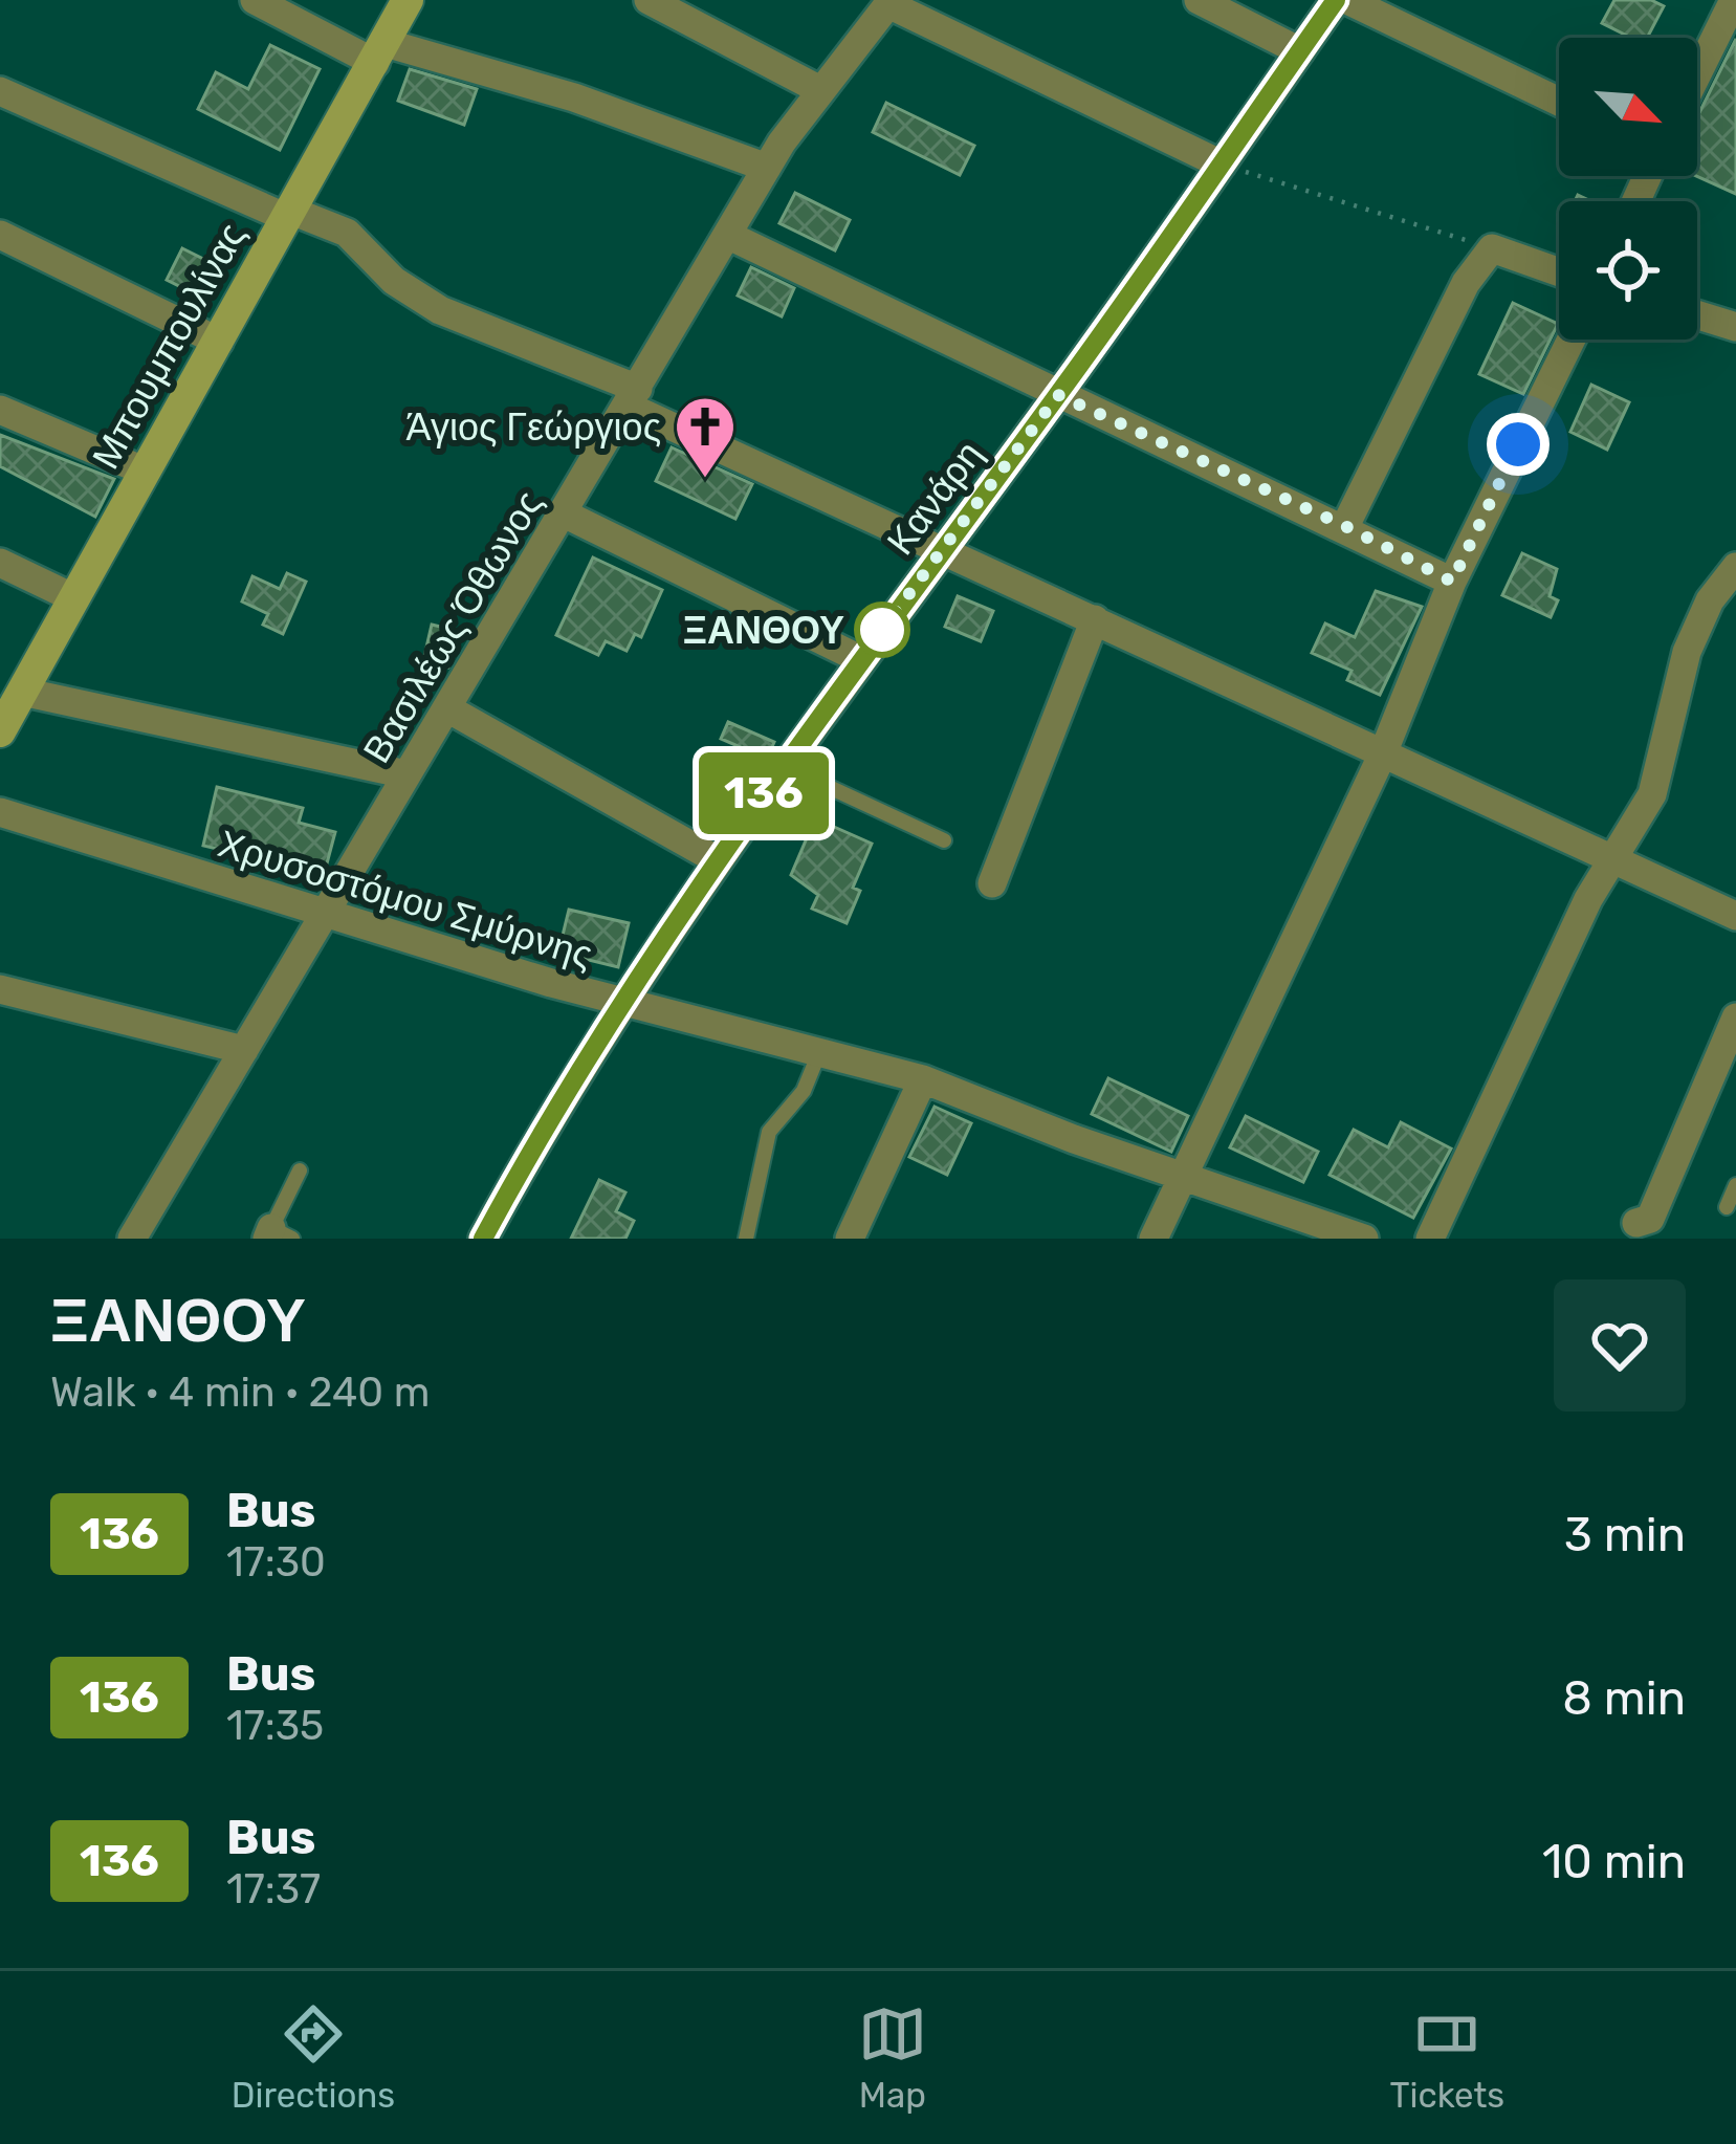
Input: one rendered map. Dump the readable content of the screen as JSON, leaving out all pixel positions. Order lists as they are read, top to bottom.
{
  "streets": {
    "street": [
      "Μπουμπουλίνας",
      "Κανάρη",
      "Βασιλέως Όθωνος",
      "Χρυσοστόμου Σμύρνης"
    ]
  },
  "crossings": [
    ["Κανάρη", "Χρυσοστόμου Σμύρνης"],
    ["Βασιλέως Όθωνος", "Χρυσοστόμου Σμύρνης"]
  ],
  "places": {
    "church": ["Άγιος Γεώργιος"],
    "other": ["ΞΑΝΘΟΥ"]
  },
  "lines": ["bus line 136"],
  "north": "bottom right",
  "page": {
    "on_map": "136",
    "heading": ["ΞΑΝΘΟΥ", "Walk · 4 min · 240 m"],
    "list": [
      {
        "mark": "136",
        "name": "Bus",
        "note": "17:30",
        "value": "3 min"
      },
      {
        "mark": "136",
        "name": "Bus",
        "note": "17:35",
        "value": "8 min"
      },
      {
        "mark": "136",
        "name": "Bus",
        "note": "17:37",
        "value": "10 min"
      }
    ],
    "tabs": ["Directions", "Map", "Tickets"]
  }
}
